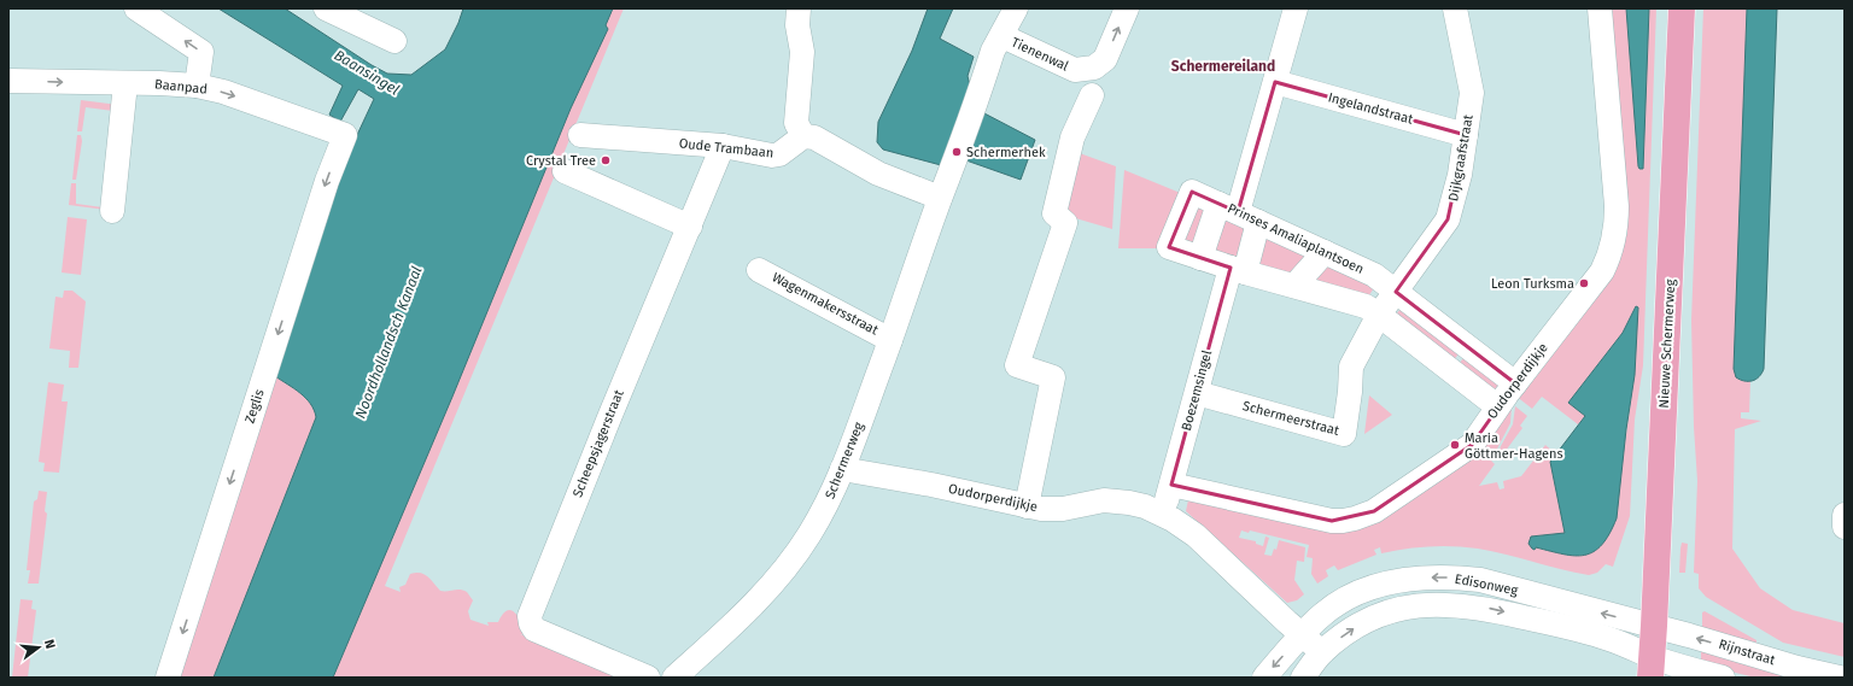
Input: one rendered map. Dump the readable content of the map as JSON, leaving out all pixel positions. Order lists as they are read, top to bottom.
{
  "streets": {
    "main road": ["Nieuwe Schermerweg"],
    "street": [
      "Tienenwal",
      "Baanpad",
      "Ingelandstraat",
      "Oude Trambaan",
      "Dijkgraafstraat",
      "Prinses Amaliaplantsoen",
      "Wagenmakersstraat",
      "Oudorperdijkje",
      "Boezemsingel",
      "Zeglis",
      "Schermeerstraat",
      "Scheepsjagerstraat",
      "Schermerweg",
      "Edisonweg",
      "Rijnstraat"
    ]
  },
  "crossings": [
    ["Tienenwal", "Schermerweg"],
    ["Baanpad", "Zeglis"],
    ["Ingelandstraat", "Dijkgraafstraat"],
    ["Oude Trambaan", "Scheepsjagerstraat"],
    ["Dijkgraafstraat", "Prinses Amaliaplantsoen"],
    ["Prinses Amaliaplantsoen", "Oudorperdijkje"],
    ["Prinses Amaliaplantsoen", "Boezemsingel"],
    ["Wagenmakersstraat", "Schermerweg"],
    ["Nieuwe Schermerweg", "Edisonweg"],
    ["Nieuwe Schermerweg", "Rijnstraat"],
    ["Oudorperdijkje", "Boezemsingel"],
    ["Oudorperdijkje", "Schermerweg"],
    ["Oudorperdijkje", "Edisonweg"],
    ["Boezemsingel", "Schermeerstraat"],
    ["Edisonweg", "Rijnstraat"]
  ],
  "one_way": ["Baanpad", "Zeglis"],
  "districts": ["Schermereiland"],
  "water": ["Baansingel", "Noordhollandsch Kanaal"],
  "places": [
    "Schermerhek",
    "Crystal Tree",
    "Leon Turksma",
    "Maria Göttmer-Hagens"
  ],
  "north": "right"
}
